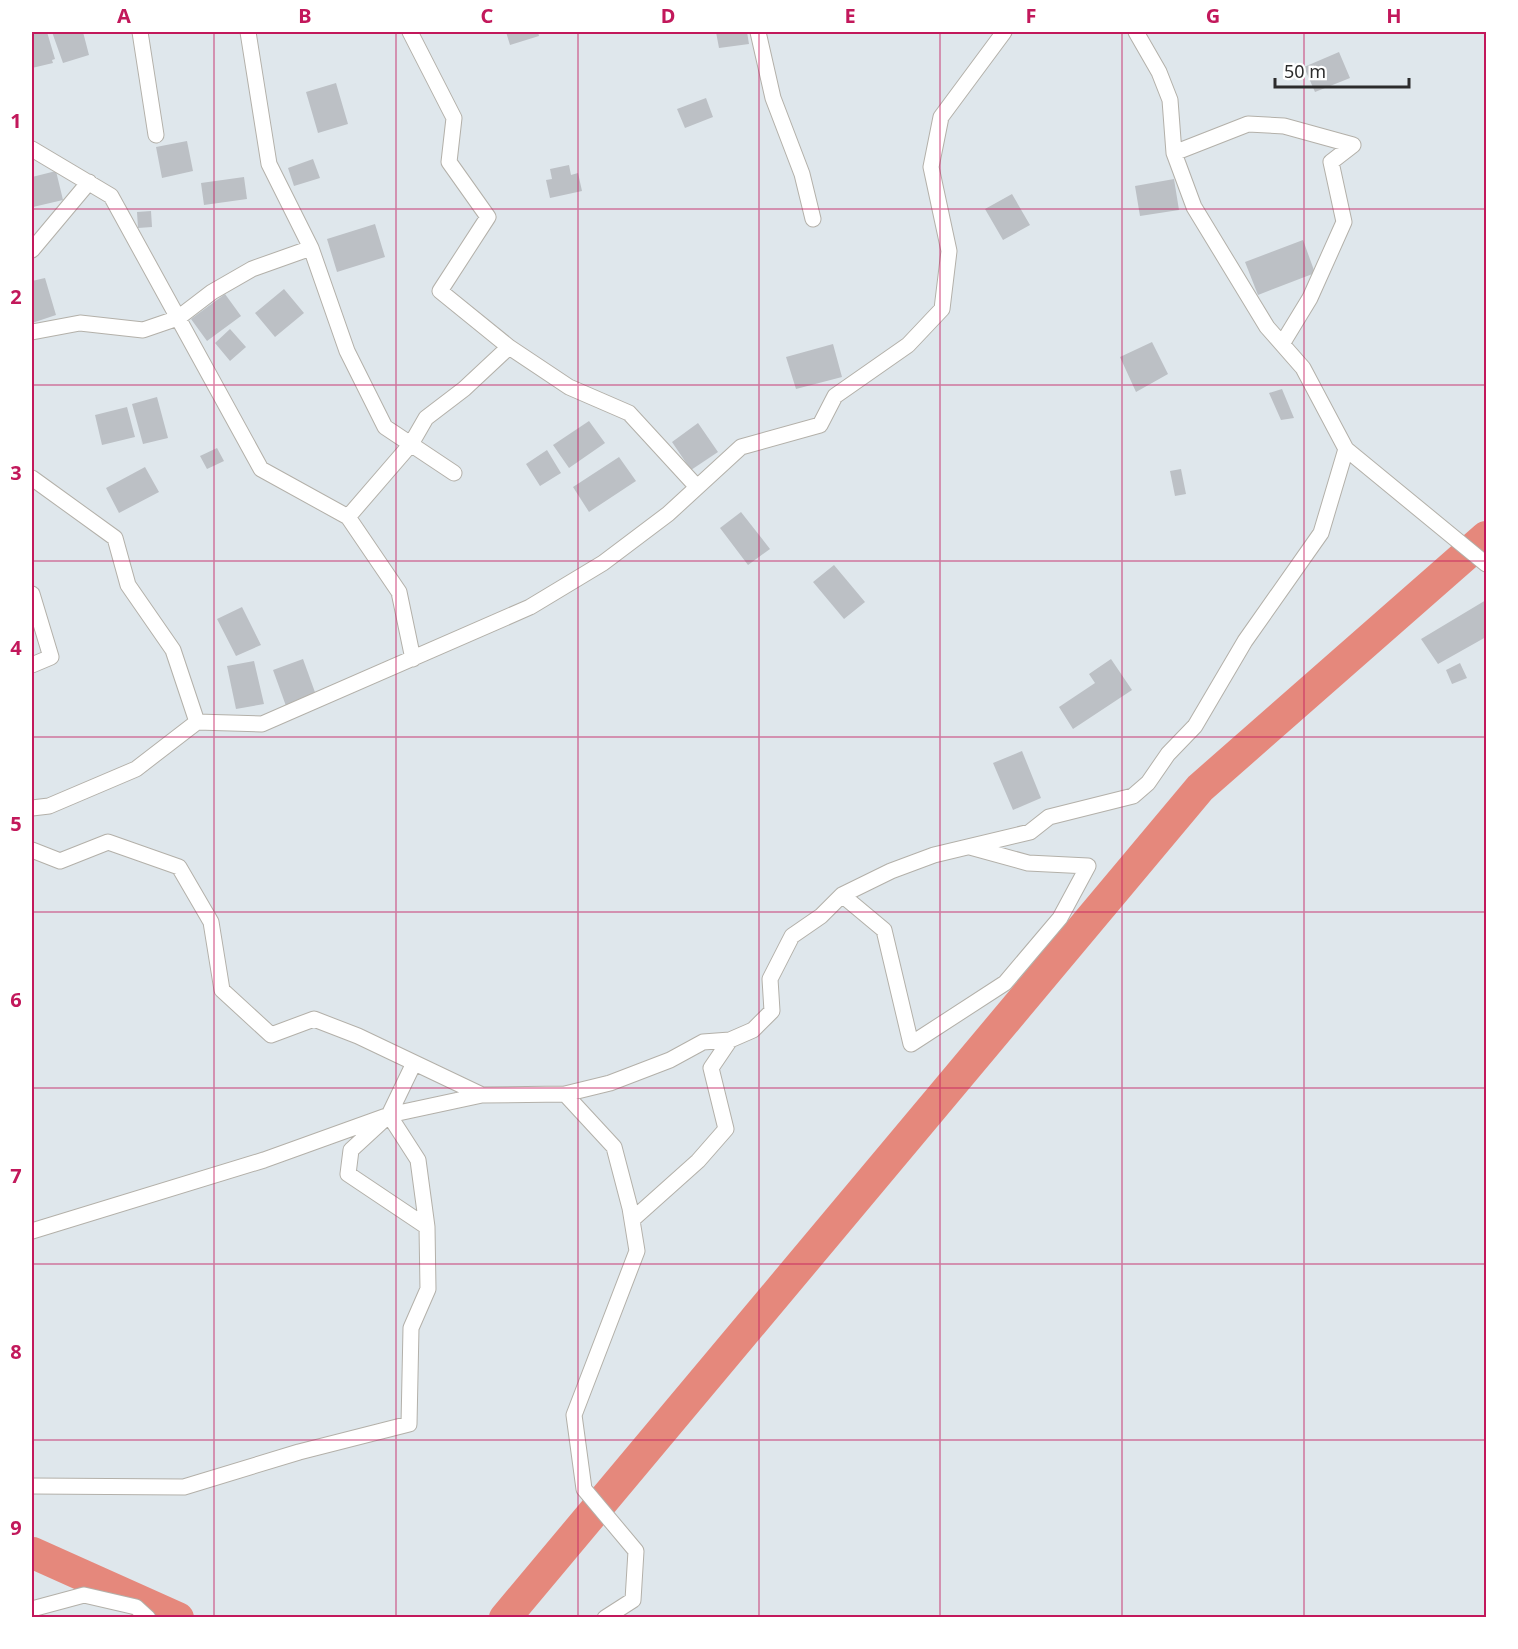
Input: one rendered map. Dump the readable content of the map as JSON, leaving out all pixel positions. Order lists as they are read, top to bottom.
{
  "scale_bar": "50 m",
  "grid": {
    "columns": [
      "A",
      "B",
      "C",
      "D",
      "E",
      "F",
      "G",
      "H"
    ],
    "rows": [
      "1",
      "2",
      "3",
      "4",
      "5",
      "6",
      "7",
      "8",
      "9"
    ]
  }
}
